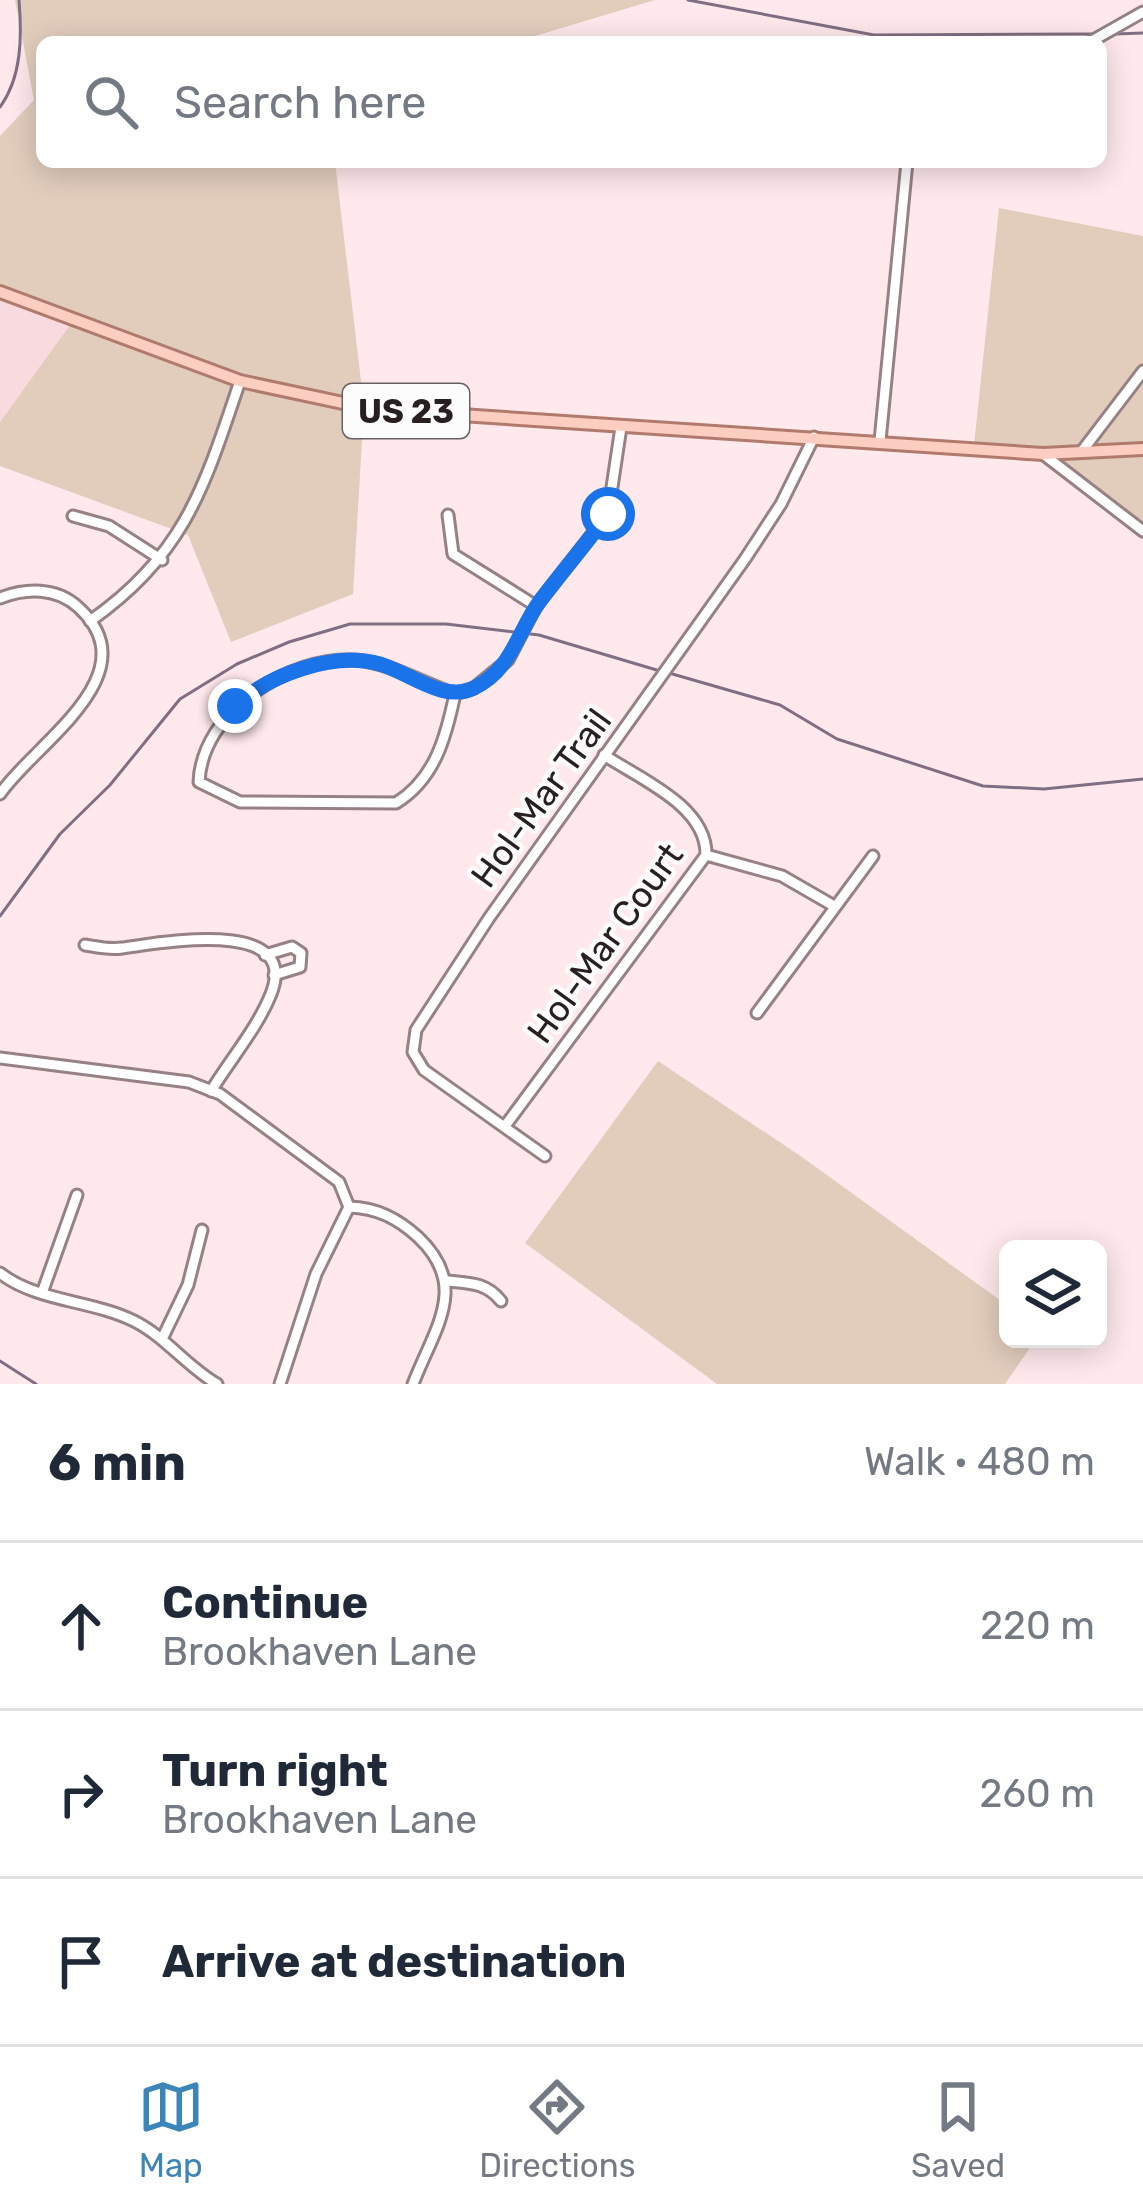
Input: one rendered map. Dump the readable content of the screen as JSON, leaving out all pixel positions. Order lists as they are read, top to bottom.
{
  "streets": {
    "main road": ["US 23"],
    "street": ["Hol-Mar Trail", "Hol-Mar Court"]
  },
  "crossings": [
    ["US 23", "Hol-Mar Trail"],
    ["Hol-Mar Trail", "Hol-Mar Court"]
  ],
  "page": {
    "search": "Search here",
    "heading": ["6 min", "Walk · 480 m"],
    "list": [
      ["Continue", "Brookhaven Lane", "220 m"],
      ["Turn right", "Brookhaven Lane", "260 m"],
      "Arrive at destination"
    ],
    "nav": ["Map", "Directions", "Saved"]
  }
}
